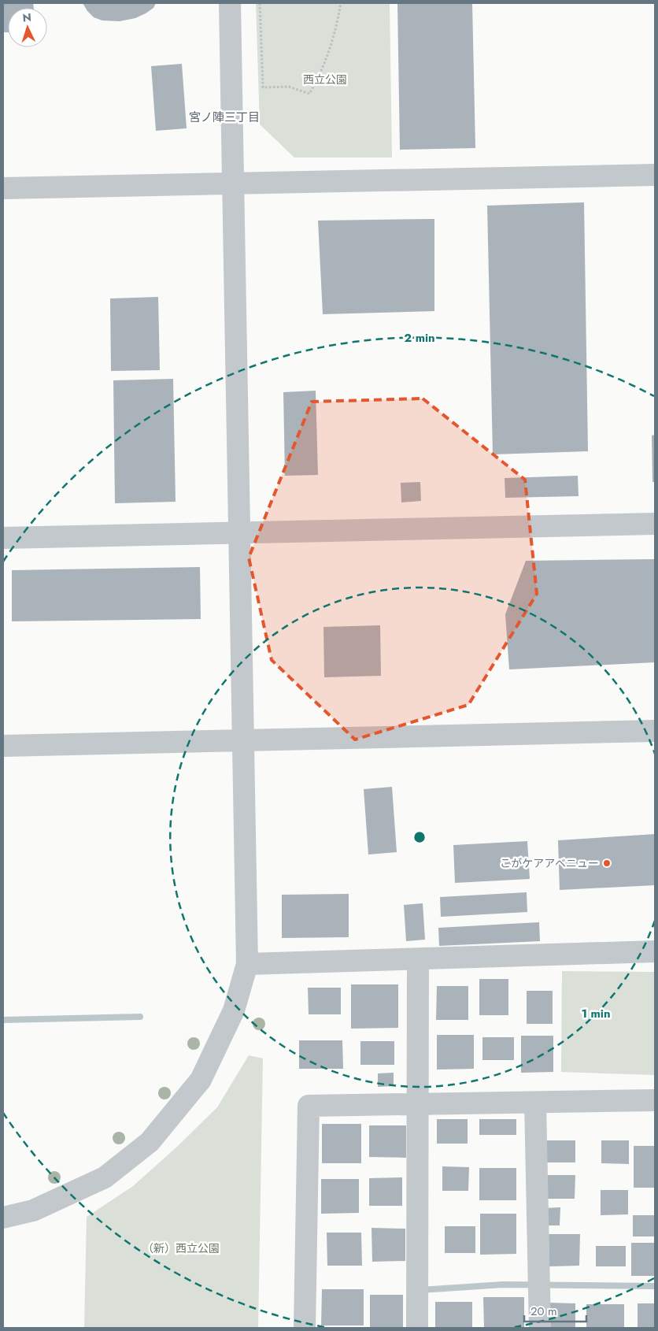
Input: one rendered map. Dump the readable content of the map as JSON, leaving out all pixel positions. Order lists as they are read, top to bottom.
{
  "districts": ["宮ノ陣三丁目"],
  "parks": ["西立公園", "（新）西立公園"],
  "places": ["こがケアアベニュー"],
  "scale_bar": "20 m",
  "north": "top",
  "rings": ["2 min", "1 min"]
}
